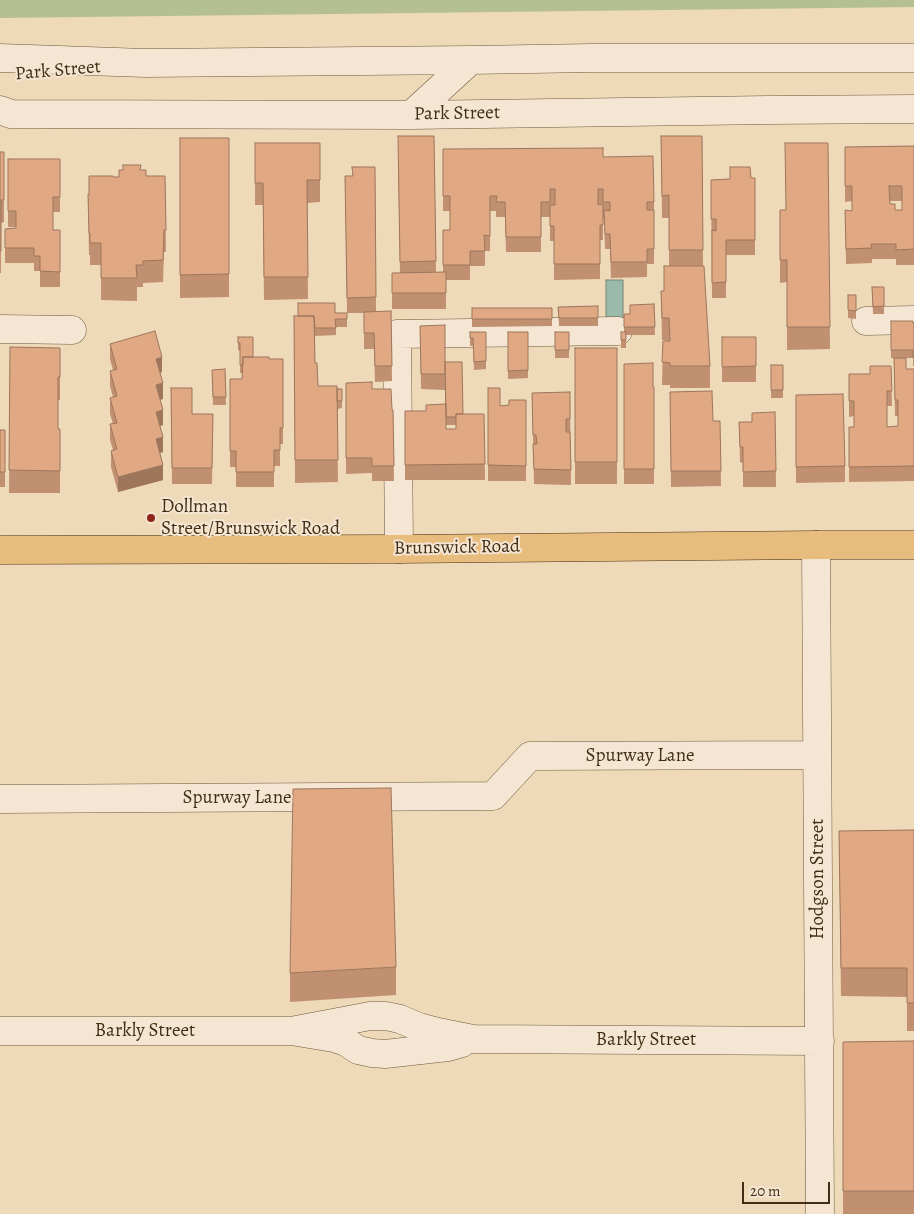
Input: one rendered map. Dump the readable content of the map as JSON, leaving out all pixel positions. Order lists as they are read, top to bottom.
{
  "streets": {
    "main road": ["Brunswick Road"],
    "street": [
      "Park Street",
      "Spurway Lane",
      "Hodgson Street",
      "Barkly Street"
    ]
  },
  "crossings": [
    ["Brunswick Road", "Hodgson Street"],
    ["Spurway Lane", "Hodgson Street"],
    ["Hodgson Street", "Barkly Street"]
  ],
  "places": ["Dollman Street/Brunswick Road"],
  "scale_bar": "20 m"
}
